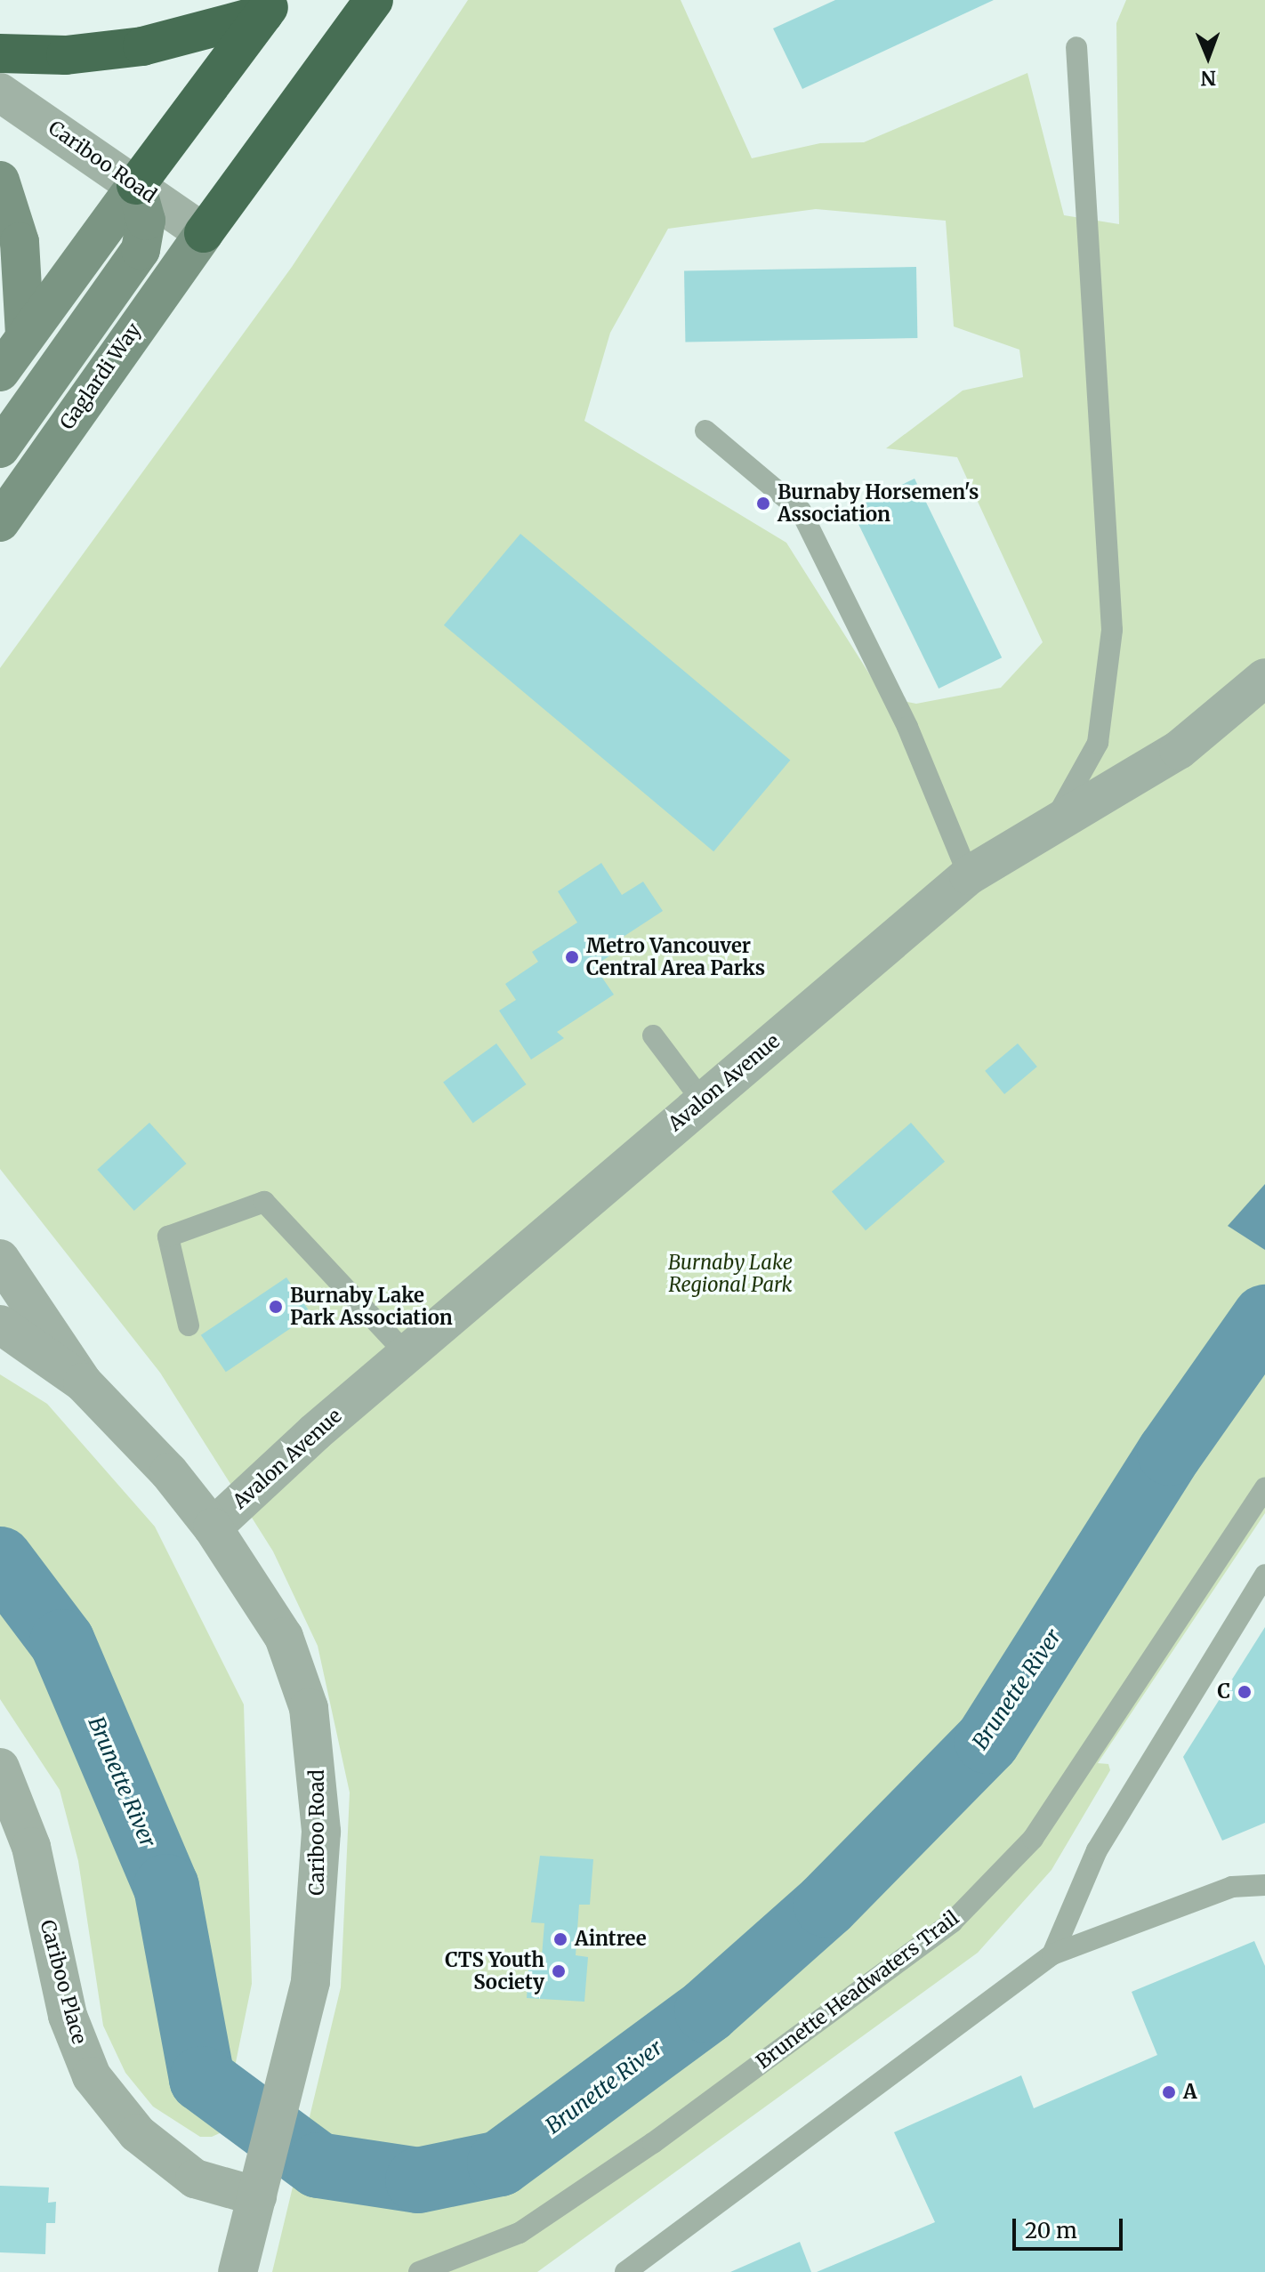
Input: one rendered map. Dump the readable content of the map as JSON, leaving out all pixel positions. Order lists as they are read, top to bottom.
{
  "streets": {
    "main road": ["Gaglardi Way"],
    "street": ["Cariboo Road", "Avalon Avenue", "Cariboo Place"],
    "lane": ["Brunette Headwaters Trail"]
  },
  "crossings": [
    ["Cariboo Road", "Gaglardi Way"],
    ["Cariboo Road", "Avalon Avenue"],
    ["Cariboo Road", "Cariboo Place"]
  ],
  "water": ["Brunette River"],
  "parks": ["Burnaby Lake Regional Park"],
  "places": [
    "Burnaby Horsemen's Association",
    "Metro Vancouver Central Area Parks",
    "Burnaby Lake Park Association",
    "C",
    "Aintree",
    "CTS Youth Society",
    "A"
  ],
  "scale_bar": "20 m",
  "north": "bottom"
}
